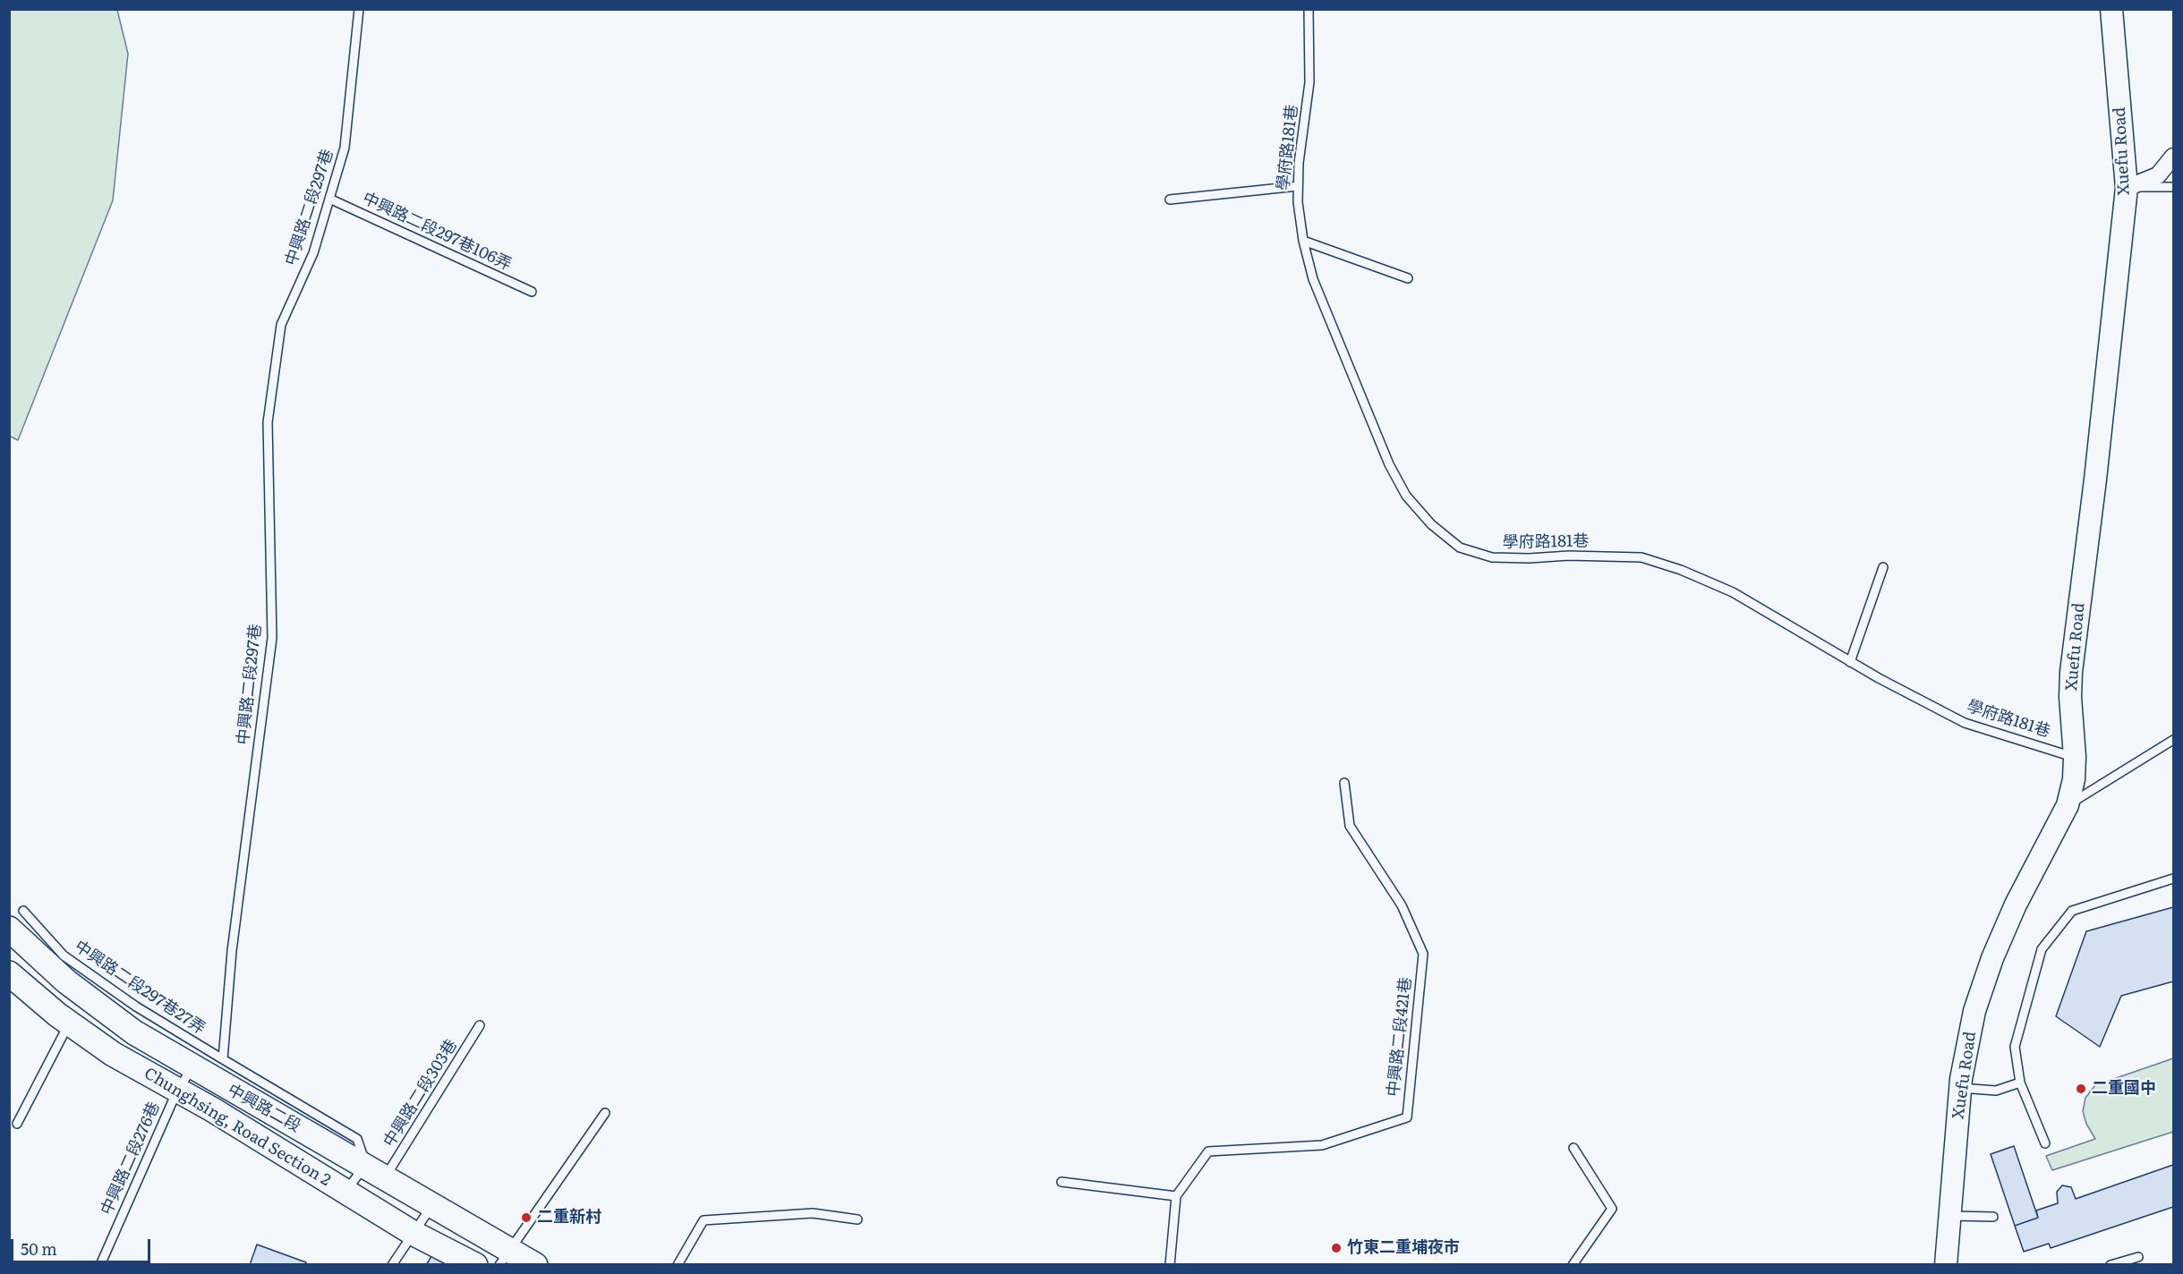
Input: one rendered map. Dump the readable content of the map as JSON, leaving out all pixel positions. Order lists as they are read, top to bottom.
{
  "streets": {
    "main road": ["中興路二段", "Chunghsing, Road Section 2"],
    "street": ["Xuefu Road"],
    "lane": [
      "學府路181巷",
      "中興路二段297巷",
      "中興路二段297巷106弄",
      "中興路二段297巷27弄",
      "中興路二段421巷",
      "中興路二段303巷",
      "中興路二段276巷"
    ]
  },
  "crossings": [
    ["學府路181巷", "Xuefu Road"],
    ["中興路二段297巷", "中興路二段297巷106弄"],
    ["中興路二段297巷", "中興路二段297巷27弄"],
    ["中興路二段297巷27弄", "中興路二段"],
    ["中興路二段303巷", "中興路二段"],
    ["中興路二段", "中興路二段276巷"],
    ["Chunghsing, Road Section 2", "中興路二段276巷"]
  ],
  "places": ["二重國中", "二重新村", "竹東二重埔夜市"],
  "scale_bar": "50 m"
}
